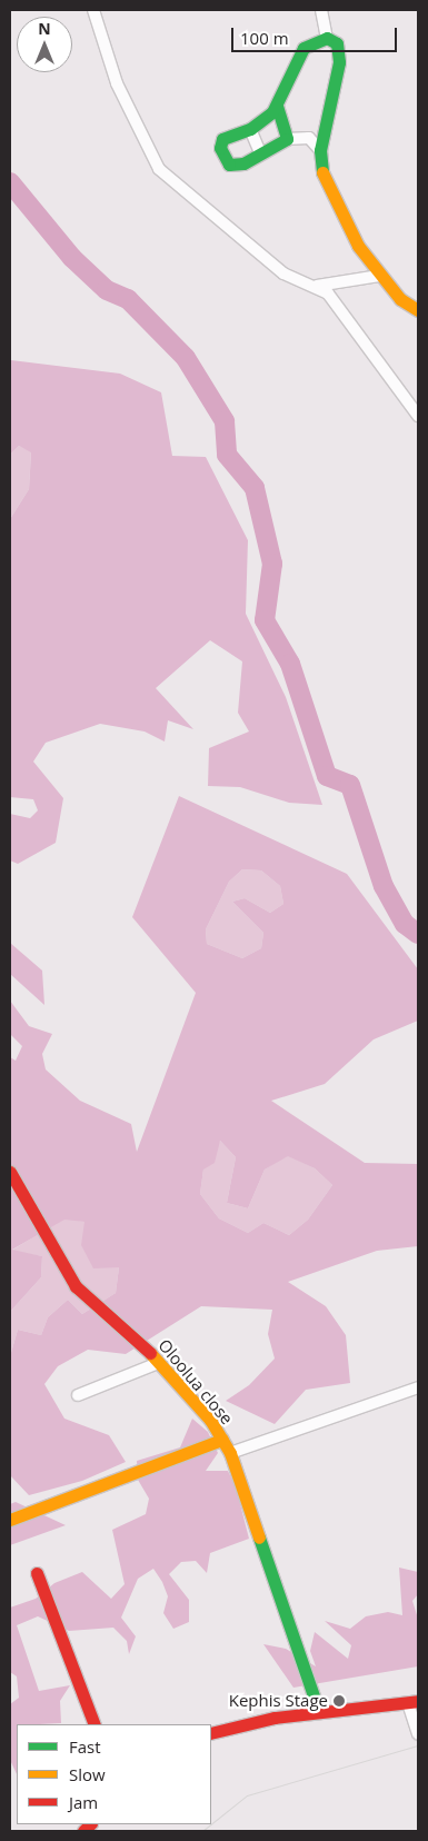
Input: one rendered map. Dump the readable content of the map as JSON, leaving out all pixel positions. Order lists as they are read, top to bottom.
{
  "streets": {
    "street": ["Oloolua close"]
  },
  "places": ["Kephis Stage"],
  "legend": ["Fast", "Slow", "Jam"],
  "scale_bar": "100 m",
  "north": "top"
}
